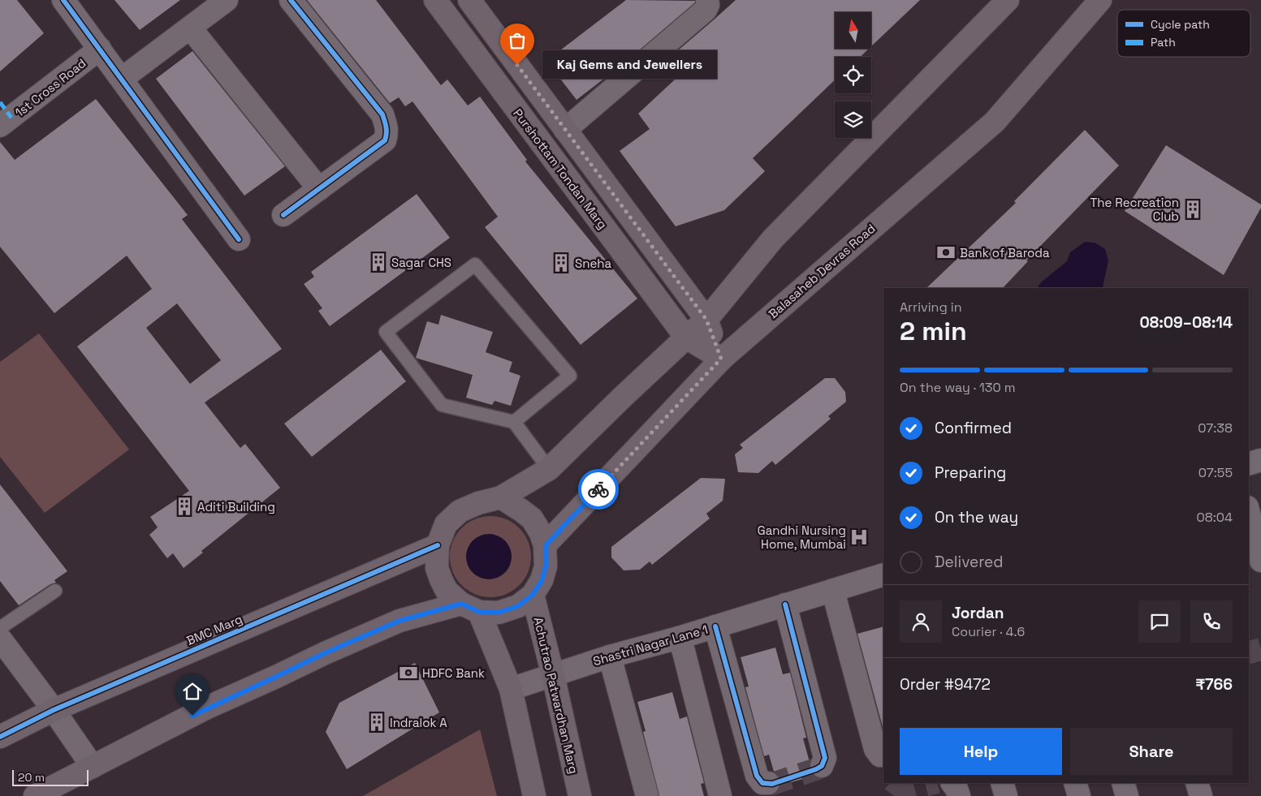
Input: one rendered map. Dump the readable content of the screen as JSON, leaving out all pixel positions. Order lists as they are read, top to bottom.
{
  "streets": {
    "main road": [
      "Purshottam Tondan Marg",
      "Balasaheb Devras Road",
      "BMC Marg",
      "Achutrao Patwardhan Marg"
    ],
    "street": ["1st Cross Road", "Shastri Nagar Lane 1"]
  },
  "crossings": [
    ["Balasaheb Devras Road", "BMC Marg"],
    ["Balasaheb Devras Road", "Achutrao Patwardhan Marg"],
    ["BMC Marg", "Achutrao Patwardhan Marg"],
    ["Shastri Nagar Lane 1", "Achutrao Patwardhan Marg"]
  ],
  "places": {
    "other": ["Kaj Gems and Jewellers"],
    "building": [
      "The Recreation Club",
      "Sagar CHS",
      "Sneha",
      "Aditi Building",
      "Indralok A"
    ],
    "bank": ["Bank of Baroda", "HDFC Bank"],
    "hospital": ["Gandhi Nursing Home, Mumbai"]
  },
  "legend": ["Cycle path", "Path"],
  "scale_bar": "20 m",
  "north": "top",
  "page": {
    "bubble": "Kaj Gems and Jewellers",
    "heading": ["2 min", "Arriving in", "08:09–08:14"],
    "panel": [
      "Jordan",
      "Courier · 4.6",
      "Order #9472",
      "₹766"
    ],
    "bar": "On the way · 130 m",
    "list": [
      ["Confirmed", "07:38"],
      ["Preparing", "07:55"],
      ["On the way", "08:04"],
      "Delivered"
    ],
    "buttons": ["Help", "Share"],
    "scale": "20 m"
  }
}
